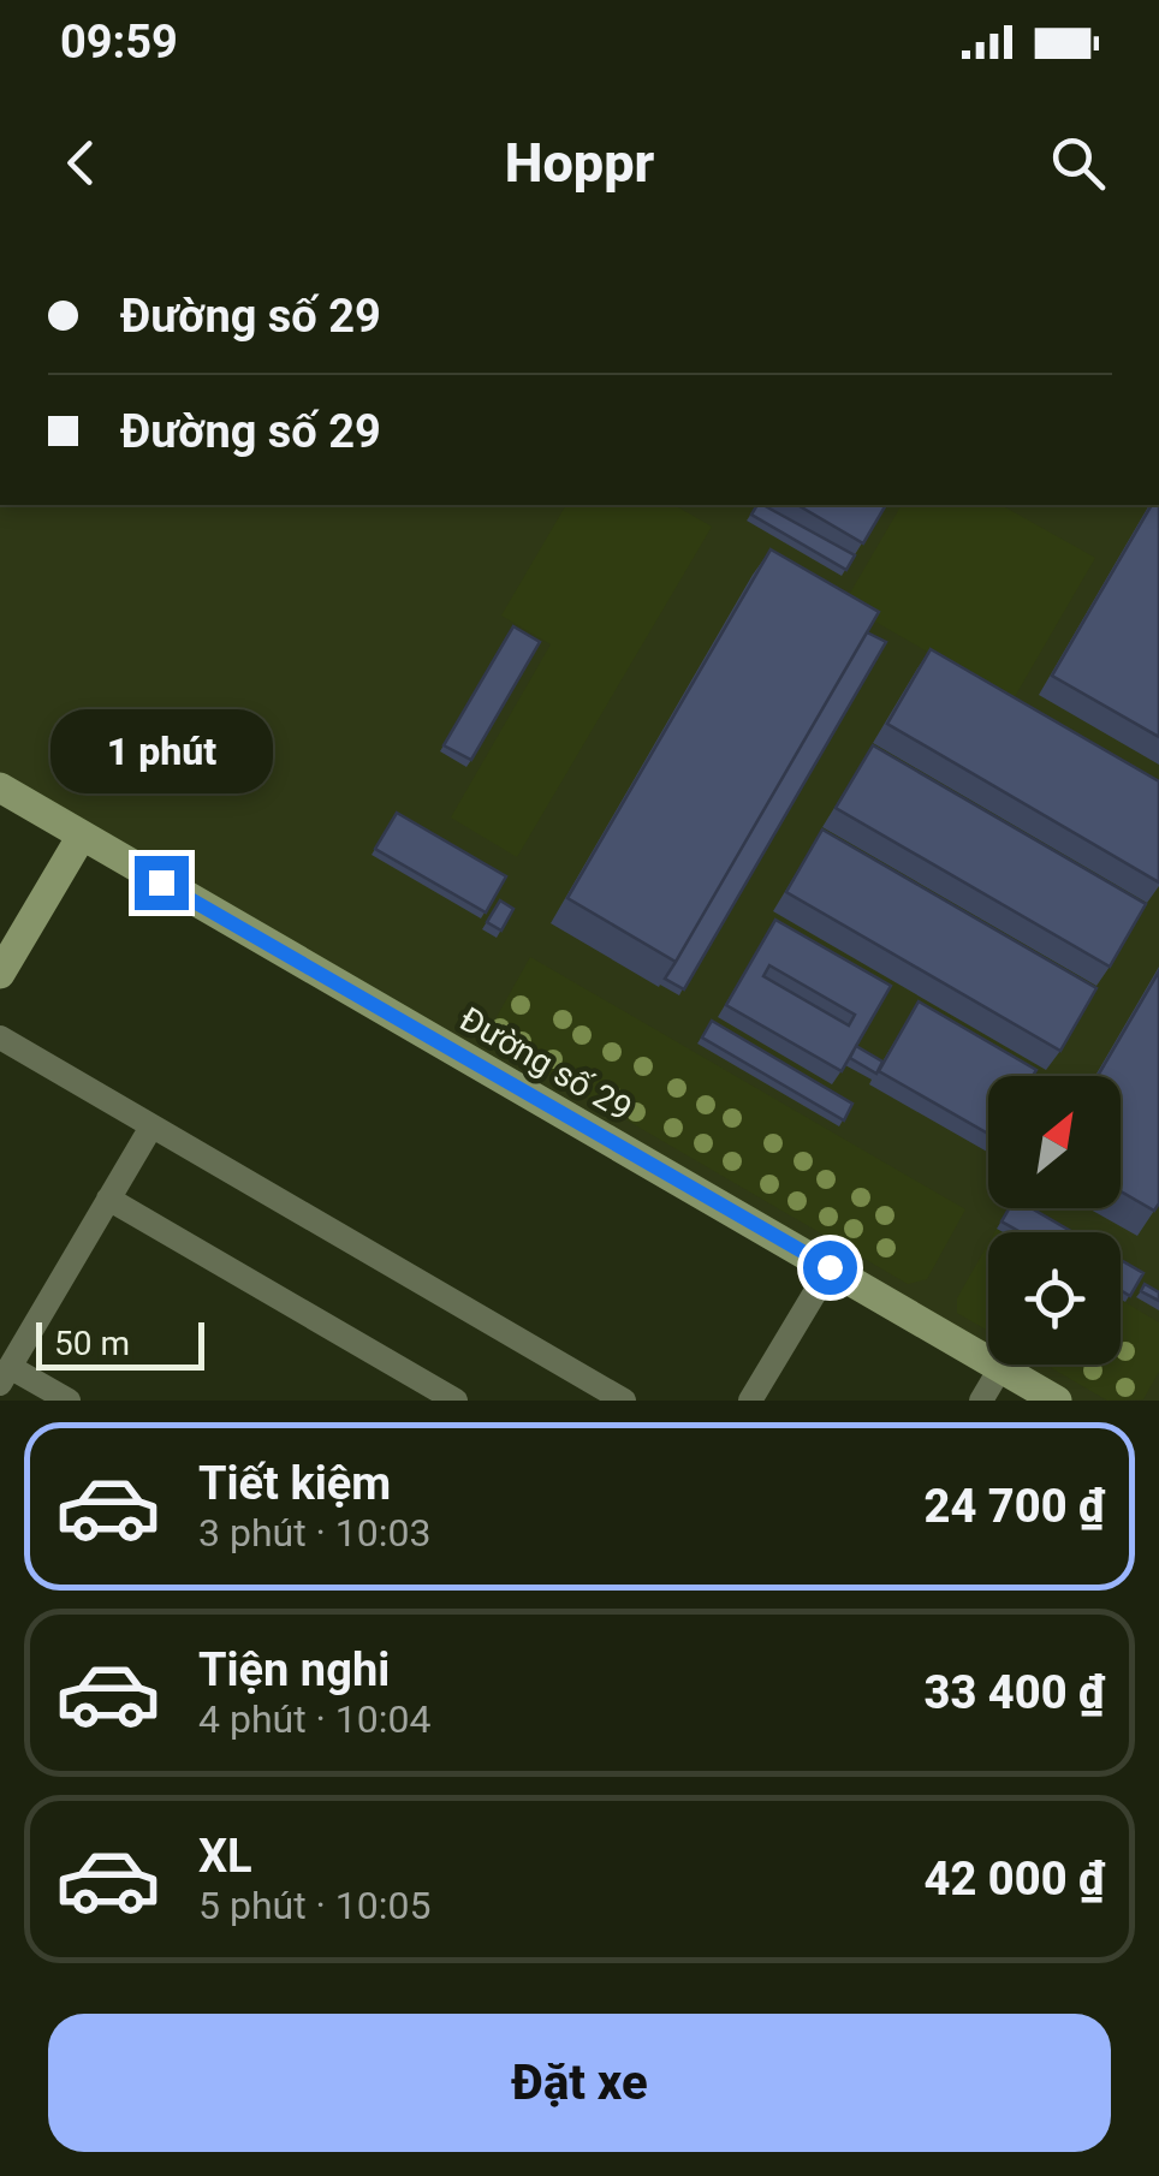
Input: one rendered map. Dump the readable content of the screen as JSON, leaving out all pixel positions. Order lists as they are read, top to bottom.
{
  "streets": {
    "street": ["Đường số 29"]
  },
  "scale_bar": "50 m",
  "north": "top right",
  "page": {
    "status": "09:59",
    "header": "Hoppr",
    "banner": ["Đường số 29", "Đường số 29"],
    "bubble": "1 phút",
    "scale": "50 m",
    "list": [
      {
        "name": "Tiết kiệm",
        "note": "3 phút · 10:03",
        "value": "24 700 ₫"
      },
      {
        "name": "Tiện nghi",
        "note": "4 phút · 10:04",
        "value": "33 400 ₫"
      },
      {
        "name": "XL",
        "note": "5 phút · 10:05",
        "value": "42 000 ₫"
      }
    ],
    "buttons": "Đặt xe"
  }
}
